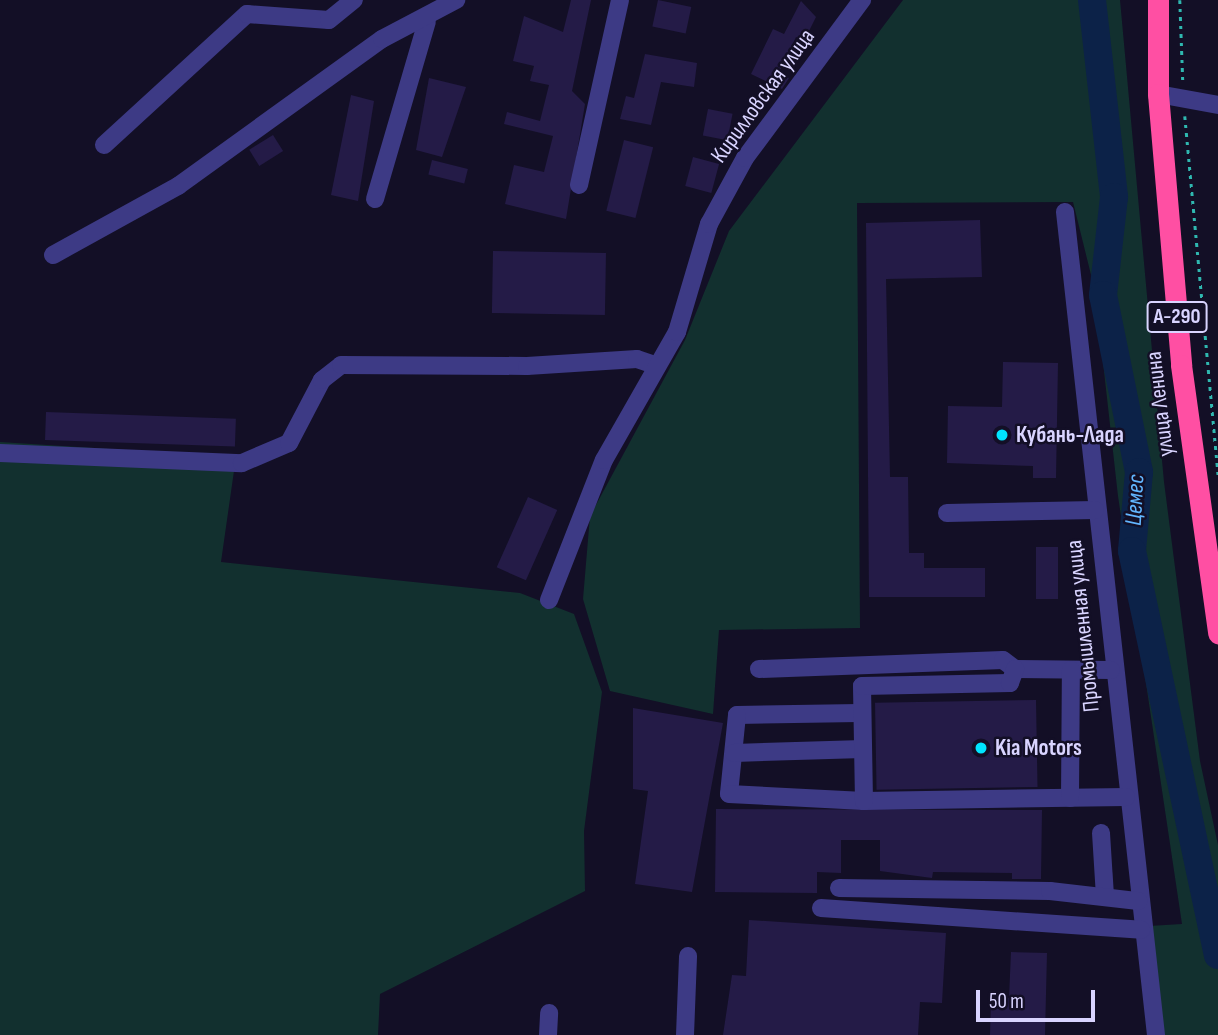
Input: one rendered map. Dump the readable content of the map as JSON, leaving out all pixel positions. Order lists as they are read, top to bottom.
{
  "streets": {
    "highway": ["А-290", "улица Ленина"],
    "street": ["Кирилловская улица", "Промышленная улица"]
  },
  "water": ["Цемес"],
  "places": ["Кубань-Лада", "Kia Motors"],
  "scale_bar": "50 m"
}
